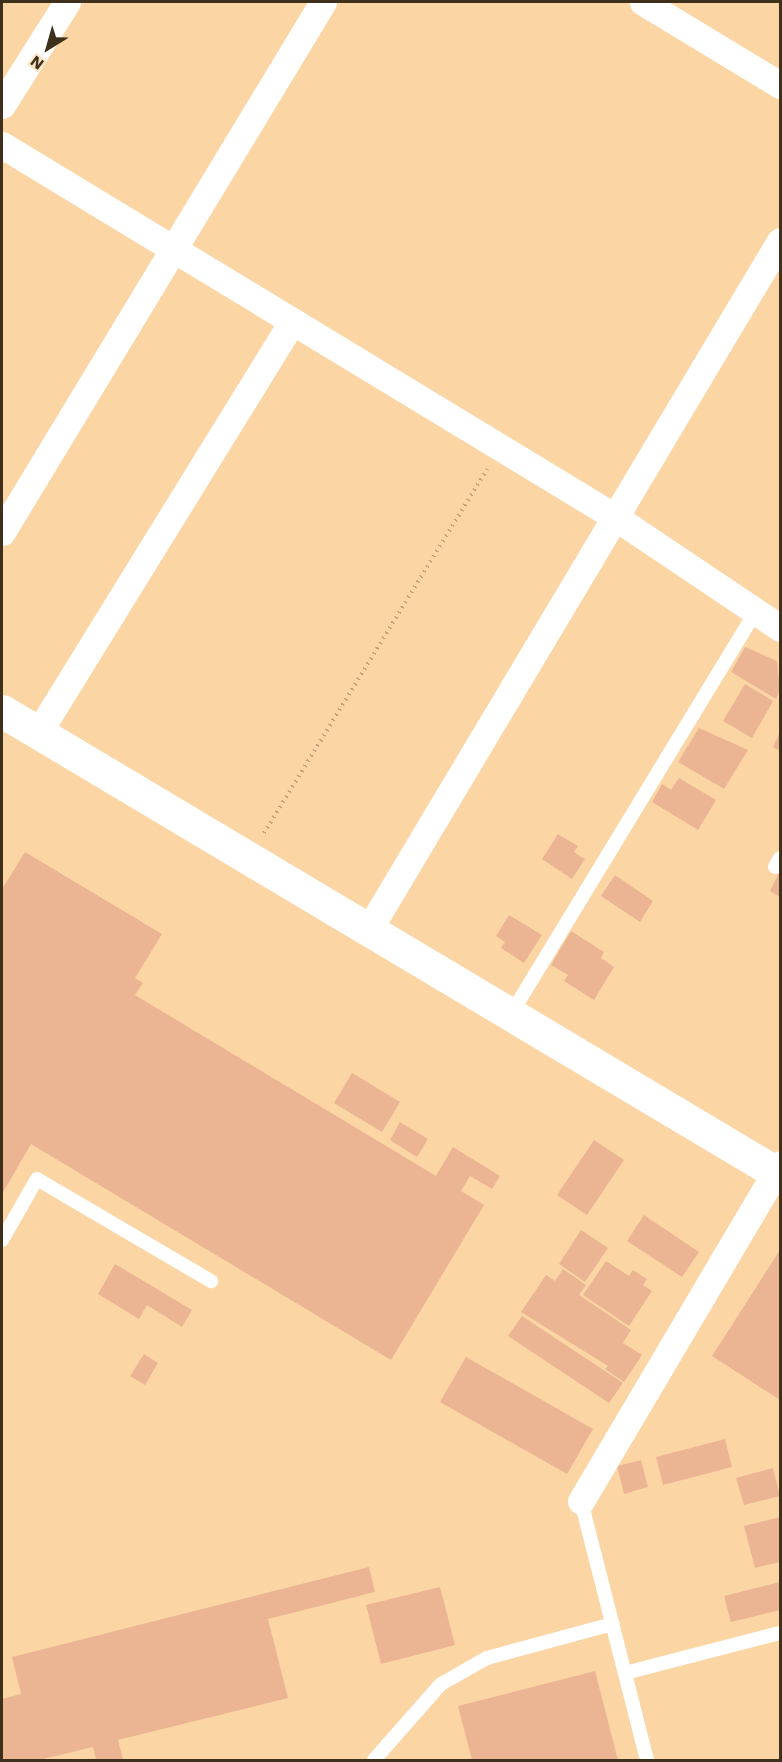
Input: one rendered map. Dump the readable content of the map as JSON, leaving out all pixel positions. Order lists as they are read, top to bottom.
{
  "north": "bottom left"
}
